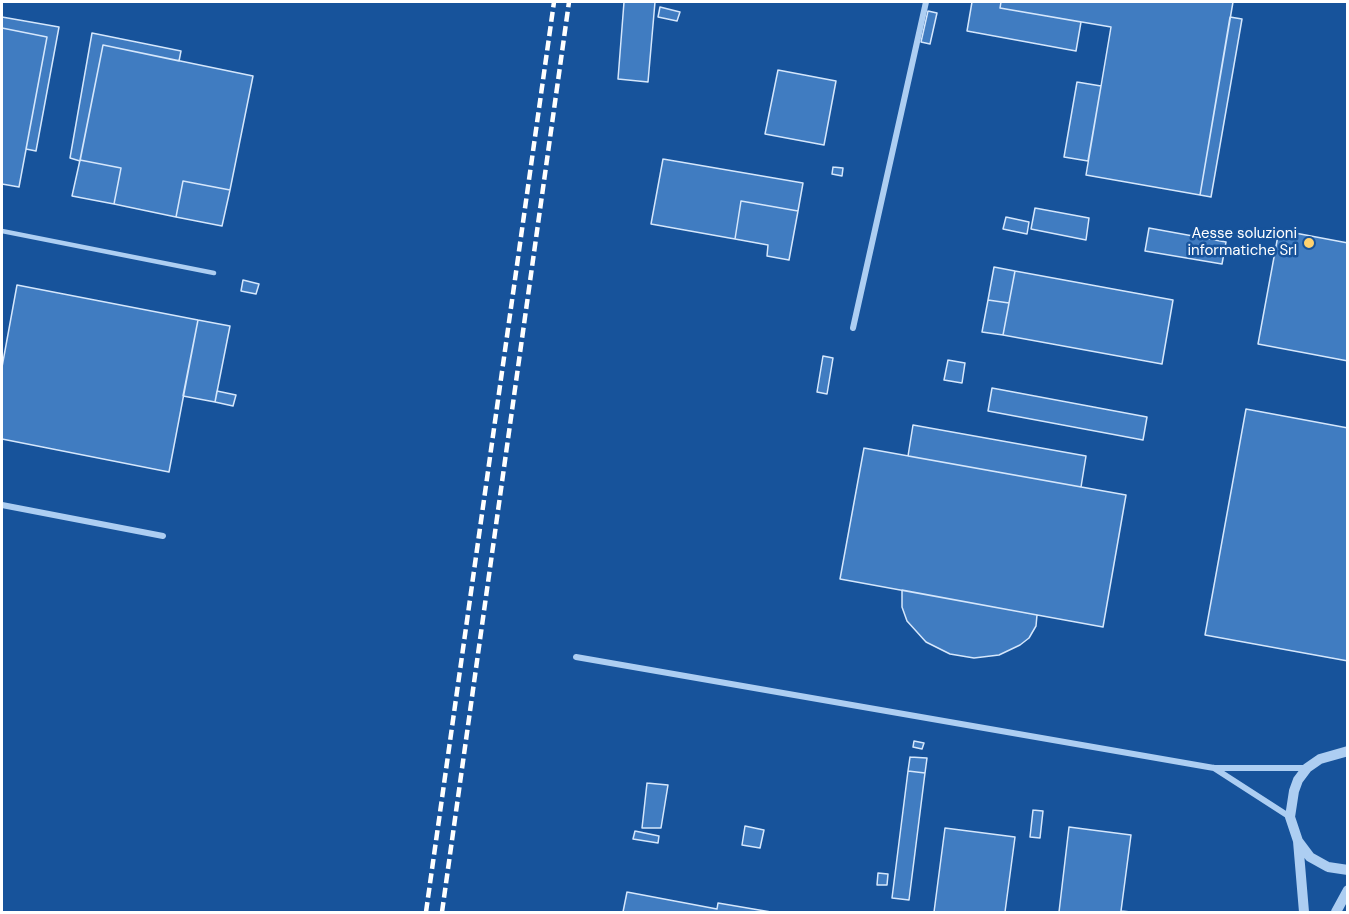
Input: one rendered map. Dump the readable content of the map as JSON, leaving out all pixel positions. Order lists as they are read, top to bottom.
{
  "places": ["Aesse soluzioni informatiche Srl"]
}
